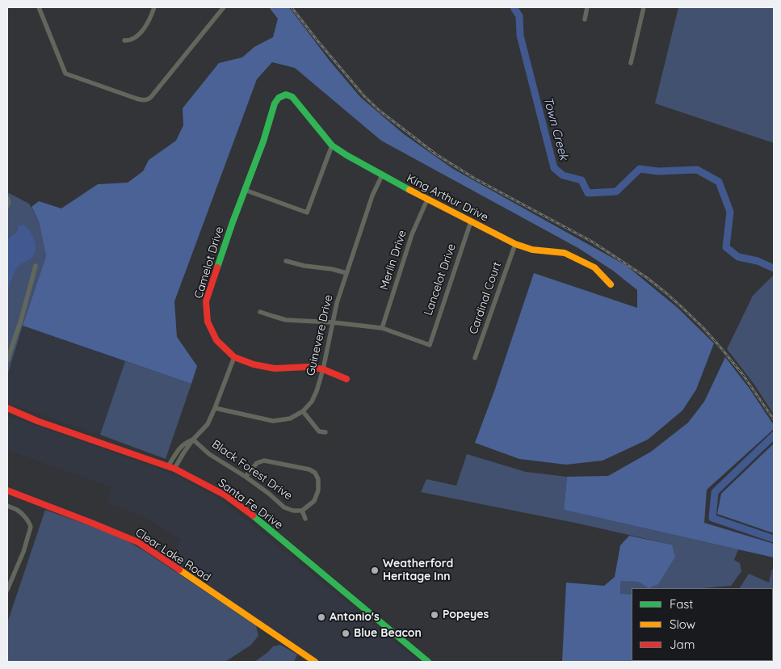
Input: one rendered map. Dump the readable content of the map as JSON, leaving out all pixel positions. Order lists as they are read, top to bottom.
{
  "streets": {
    "street": [
      "King Arthur Drive",
      "Merlin Drive",
      "Camelot Drive",
      "Lancelot Drive",
      "Cardinal Court",
      "Guinevere Drive",
      "Black Forest Drive",
      "Santa Fe Drive",
      "Clear Lake Road"
    ]
  },
  "crossings": [
    ["King Arthur Drive", "Merlin Drive"],
    ["King Arthur Drive", "Camelot Drive"],
    ["King Arthur Drive", "Lancelot Drive"],
    ["King Arthur Drive", "Cardinal Court"],
    ["King Arthur Drive", "Guinevere Drive"],
    ["Merlin Drive", "Lancelot Drive"],
    ["Camelot Drive", "Guinevere Drive"]
  ],
  "water": ["Town Creek"],
  "places": [
    "Weatherford Heritage Inn",
    "Popeyes",
    "Antonio's",
    "Blue Beacon"
  ],
  "legend": ["Fast", "Slow", "Jam"]
}
